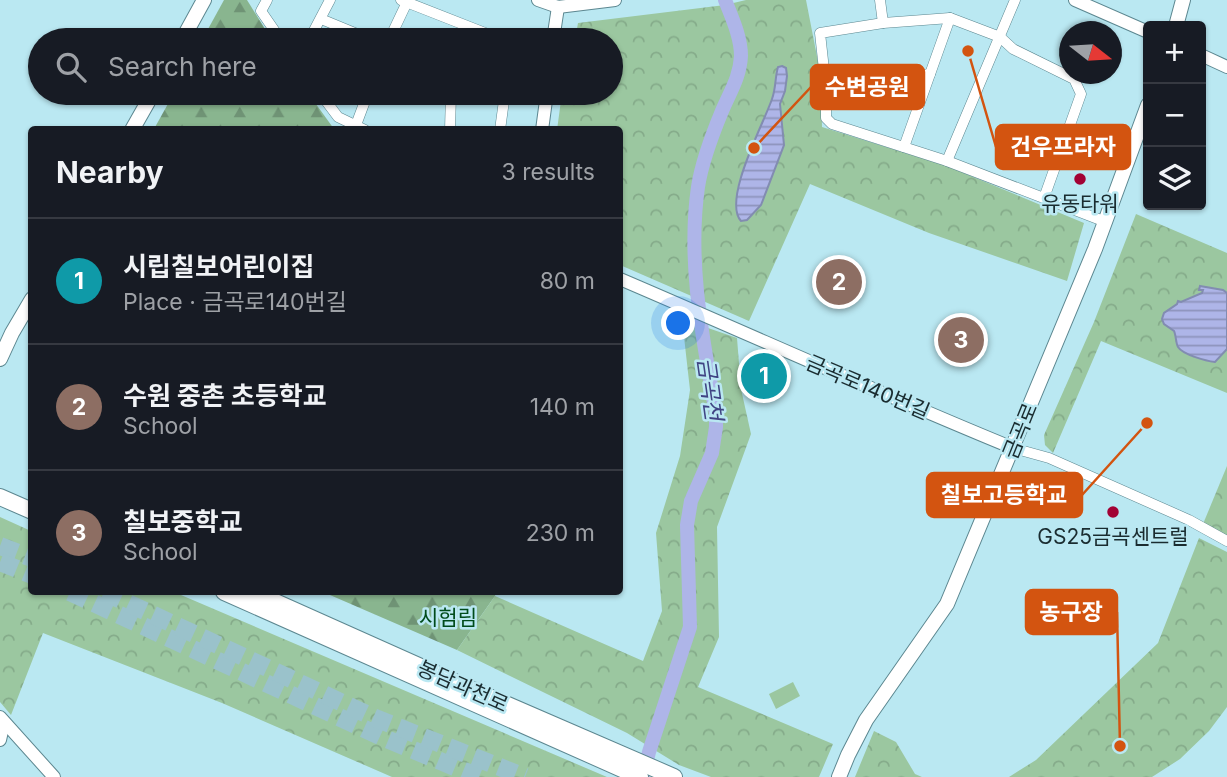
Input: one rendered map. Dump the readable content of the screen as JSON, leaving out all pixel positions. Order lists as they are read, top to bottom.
{
  "streets": {
    "highway": ["봉담과천로"],
    "main road": ["금곡로"],
    "street": ["금곡로140번길"]
  },
  "crossings": [
    ["금곡로140번길", "금곡로"]
  ],
  "water": ["금곡천"],
  "parks": ["시험림"],
  "places": [
    "건우프라자",
    "수변공원",
    "유동타워",
    "칠보고등학교",
    "GS25금곡센트럴",
    "농구장"
  ],
  "north": "right",
  "page": {
    "map_buttons": ["+", "−"],
    "search": "Search here",
    "heading": ["Nearby", "3 results"],
    "list": [
      {
        "mark": "1",
        "name": "시립칠보어린이집",
        "note": "Place · 금곡로140번길",
        "value": "80 m"
      },
      {
        "mark": "2",
        "name": "수원 중촌 초등학교",
        "note": "School",
        "value": "140 m"
      },
      {
        "mark": "3",
        "name": "칠보중학교",
        "note": "School",
        "value": "230 m"
      }
    ],
    "pins": ["2", "3", "1"]
  }
}
